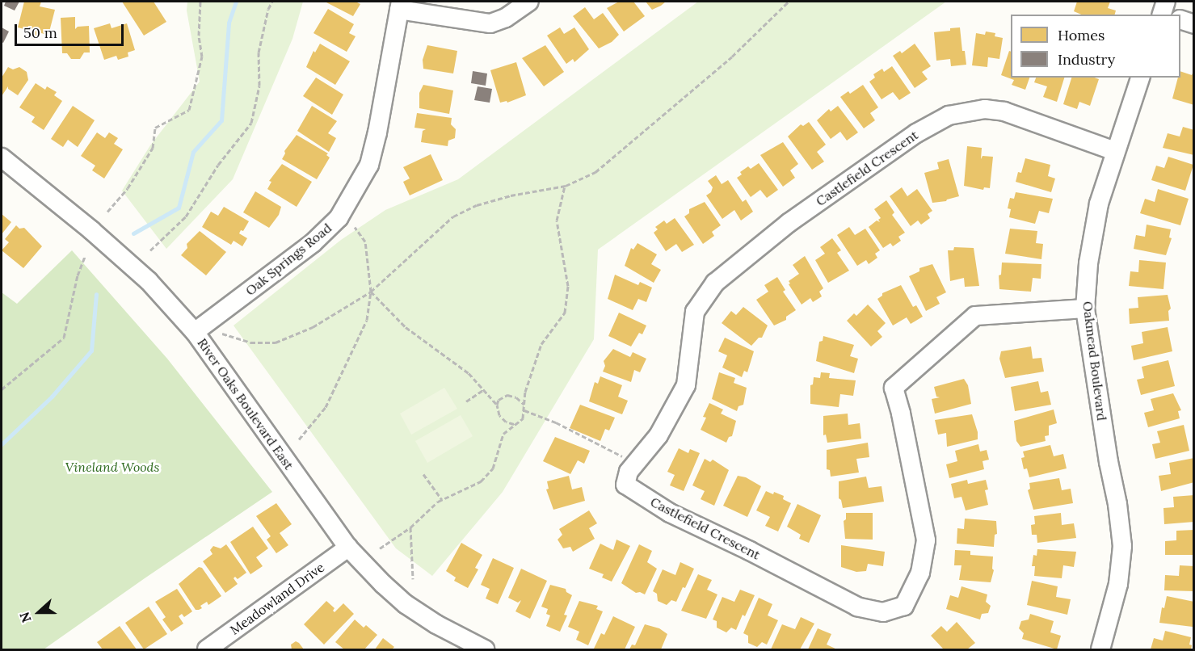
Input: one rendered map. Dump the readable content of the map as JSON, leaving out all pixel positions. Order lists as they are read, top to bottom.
{
  "streets": {
    "street": [
      "Castlefield Crescent",
      "Oak Springs Road",
      "Oakmead Boulevard",
      "River Oaks Boulevard East",
      "Meadowland Drive"
    ]
  },
  "crossings": [
    ["Castlefield Crescent", "Oakmead Boulevard"],
    ["Oak Springs Road", "River Oaks Boulevard East"],
    ["River Oaks Boulevard East", "Meadowland Drive"]
  ],
  "parks": ["Vineland Woods"],
  "legend": ["Homes", "Industry"],
  "scale_bar": "50 m",
  "north": "left"
}
